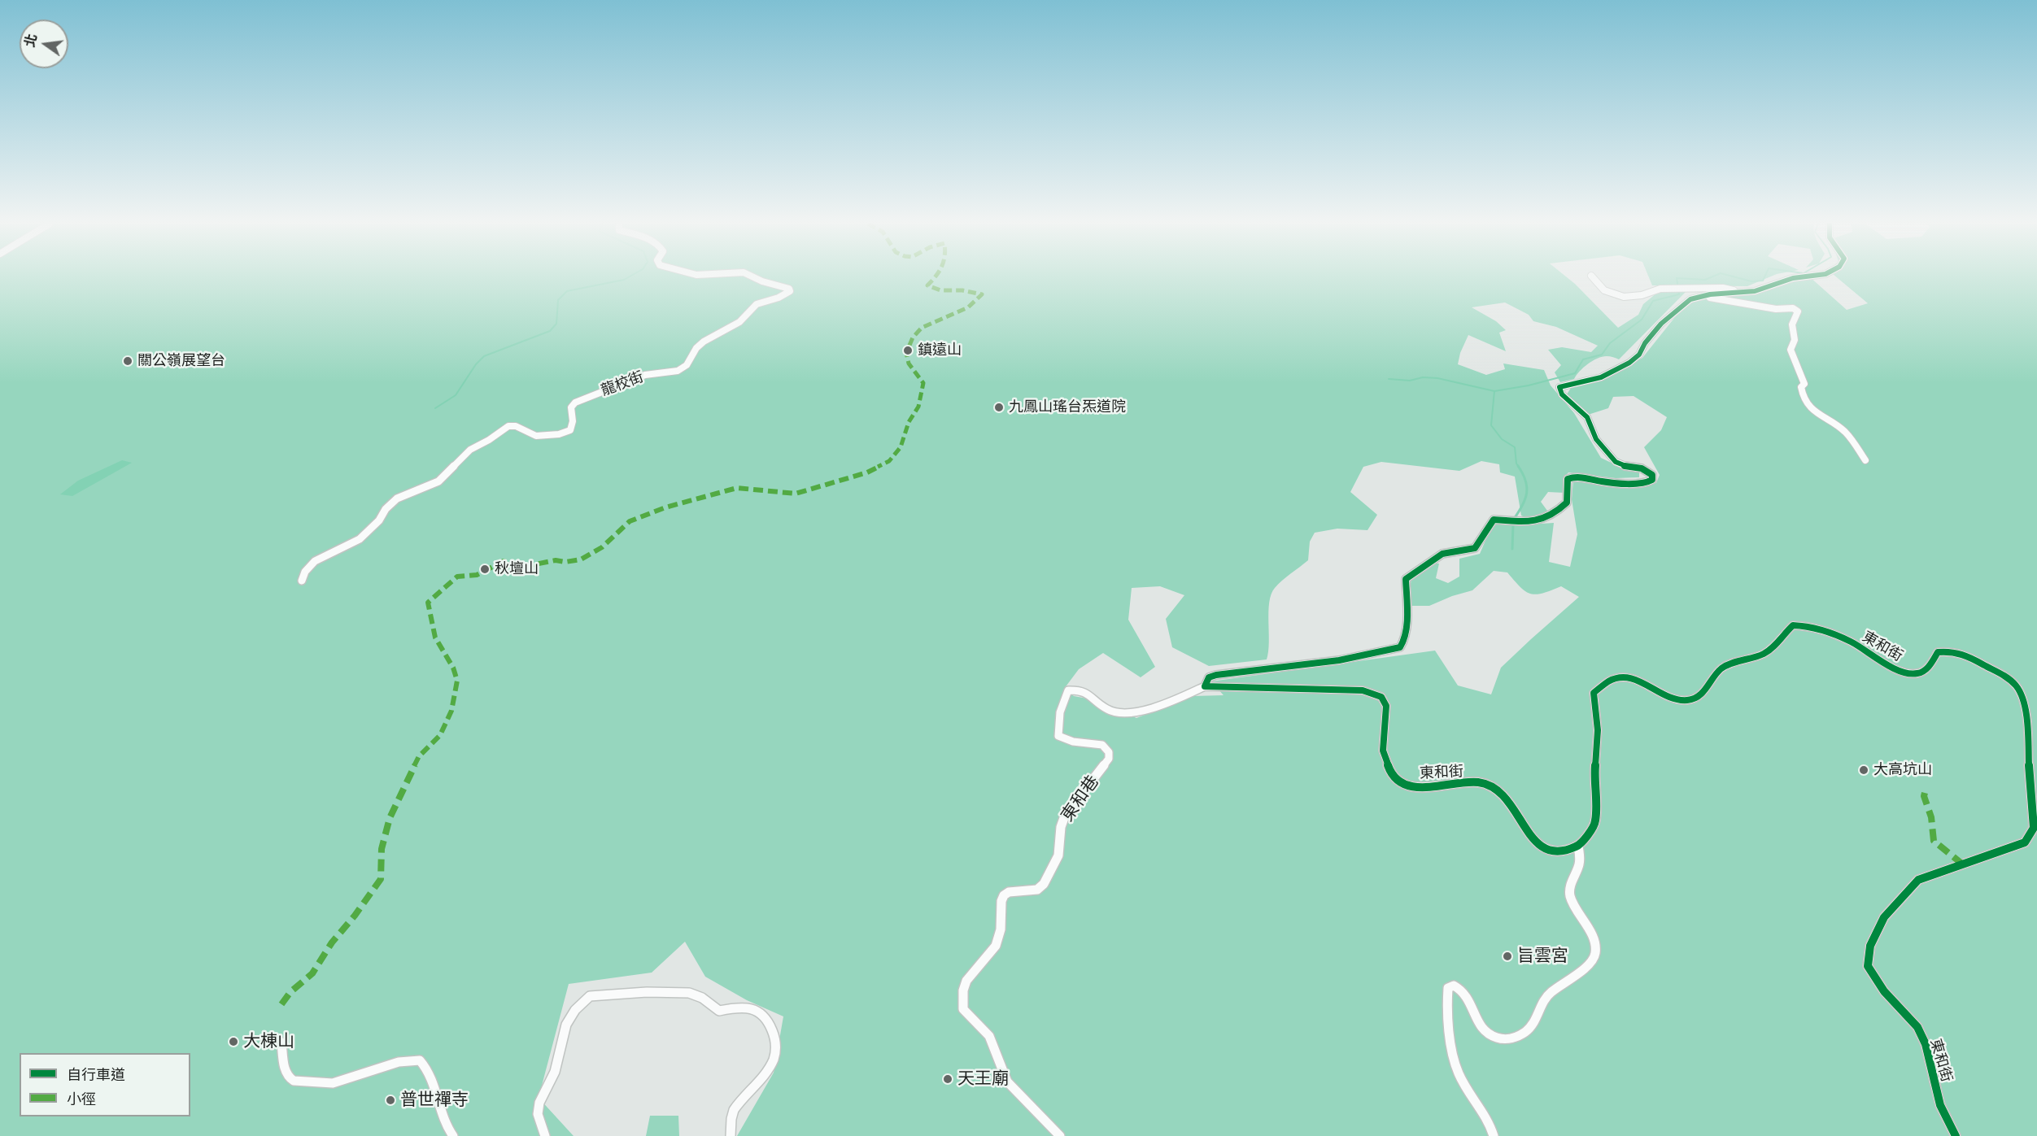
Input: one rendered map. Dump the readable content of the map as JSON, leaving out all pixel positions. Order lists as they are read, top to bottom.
{
  "streets": {
    "street": ["龍校街", "東和街", "東和巷"]
  },
  "crossings": [
    ["東和街", "東和巷"]
  ],
  "places": [
    "鎮遠山",
    "關公嶺展望台",
    "九鳳山瑤台炁道院",
    "秋壇山",
    "大高坑山",
    "旨雲宮",
    "大棟山",
    "天王廟",
    "普世禪寺"
  ],
  "legend": ["自行車道", "小徑"],
  "north": "left"
}
